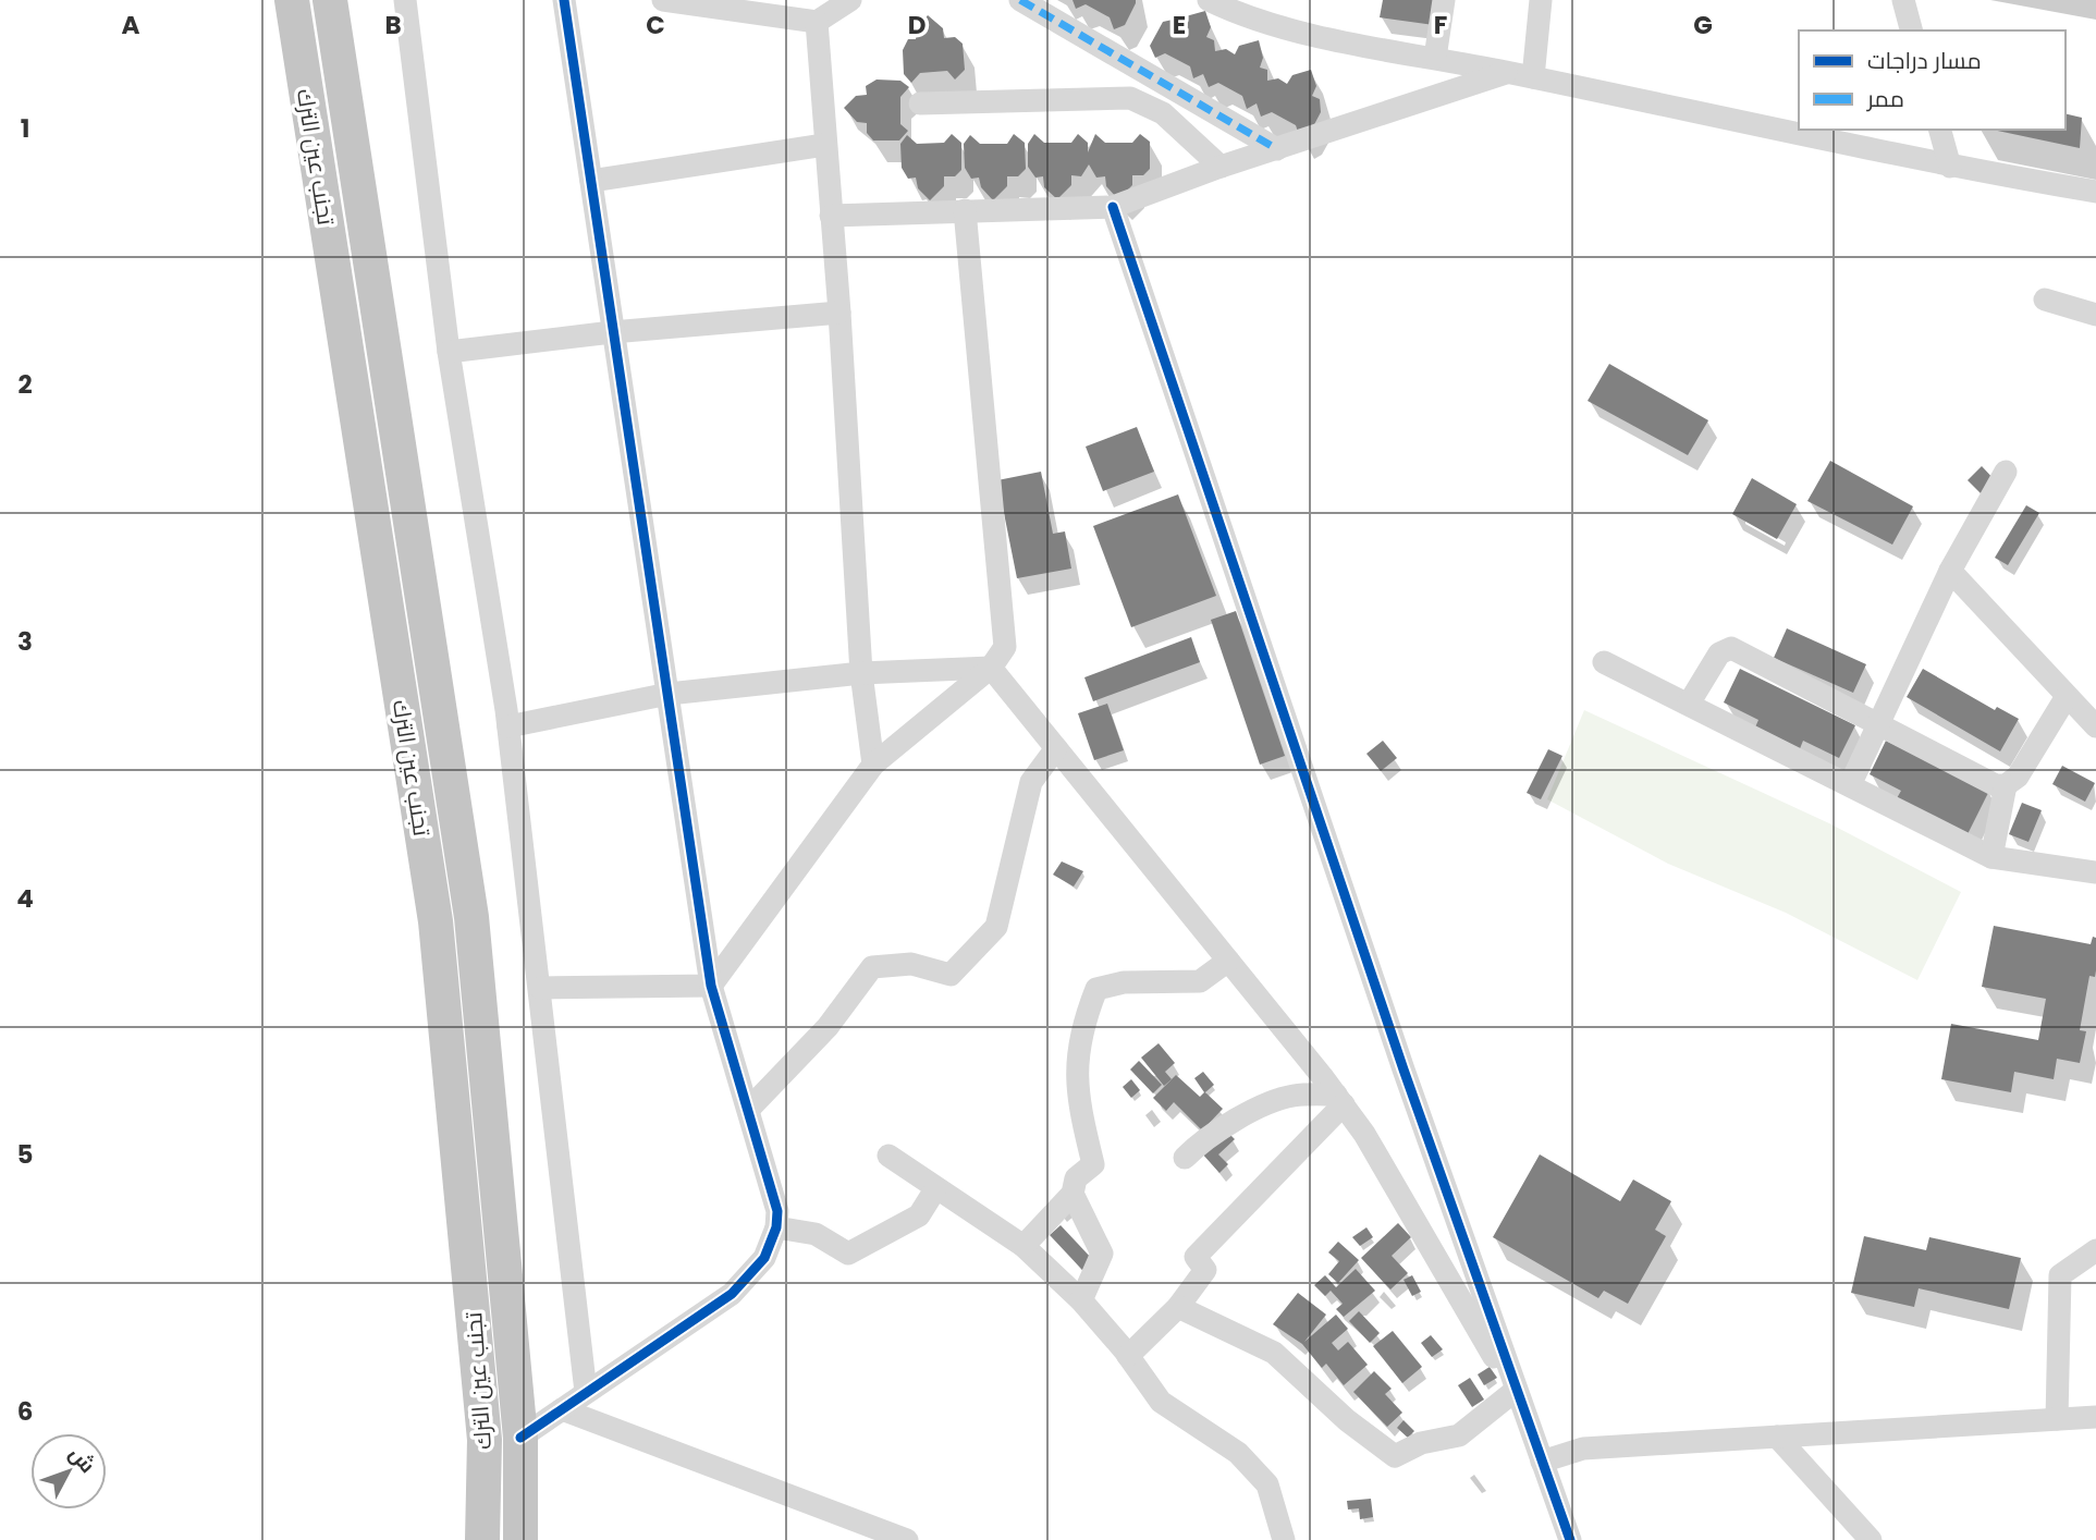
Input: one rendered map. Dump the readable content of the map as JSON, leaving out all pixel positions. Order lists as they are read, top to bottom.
{
  "streets": {
    "highway": ["تجنب عين الترك"]
  },
  "legend": ["مسار دراجات", "ممر"],
  "north": "top right",
  "grid": {
    "columns": [
      "A",
      "B",
      "C",
      "D",
      "E",
      "F",
      "G"
    ],
    "rows": [
      "1",
      "2",
      "3",
      "4",
      "5",
      "6"
    ]
  }
}
